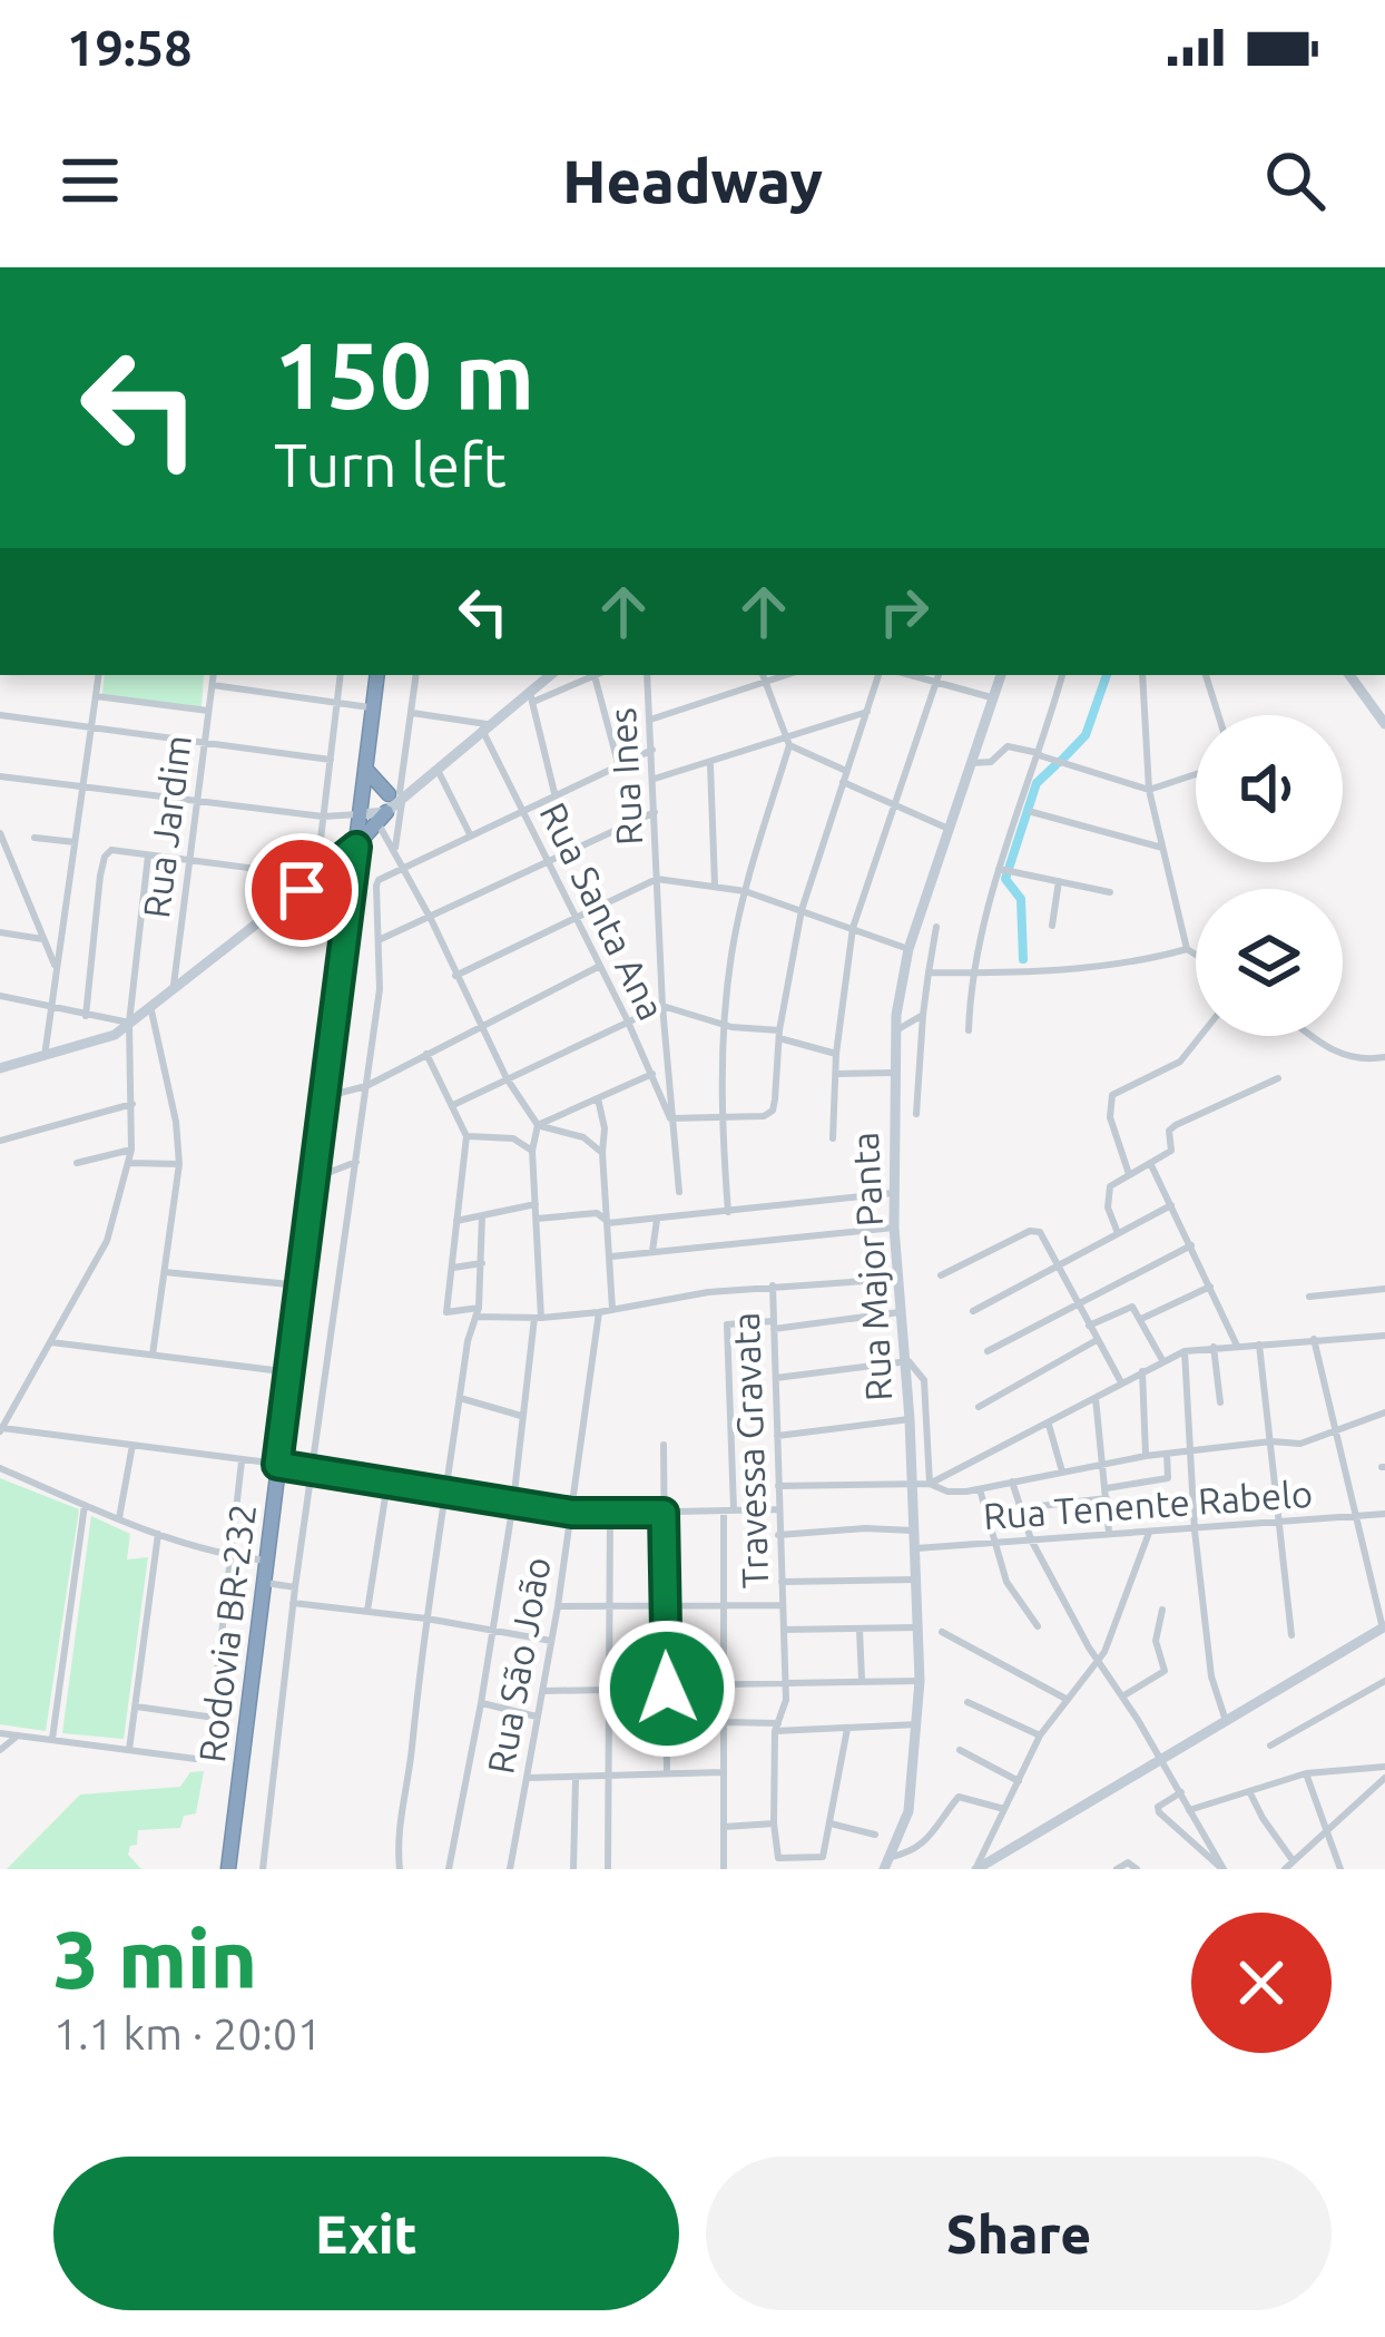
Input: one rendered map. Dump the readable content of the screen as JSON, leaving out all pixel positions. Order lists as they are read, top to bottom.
{
  "streets": {
    "highway": ["Rodovia BR-232"],
    "street": [
      "Rua Ines",
      "Rua Jardim",
      "Rua Santa Ana",
      "Rua Major Panta",
      "Travessa Gravata",
      "Rua Tenente Rabelo",
      "Rua São João"
    ]
  },
  "crossings": [
    ["Rua Ines", "Rua Santa Ana"],
    ["Rua Major Panta", "Rua Tenente Rabelo"]
  ],
  "page": {
    "status": "19:58",
    "header": "Headway",
    "turn": ["150 m", "Turn left"],
    "heading": ["3 min", "1.1 km · 20:01"],
    "buttons": ["Exit", "Share"]
  }
}
